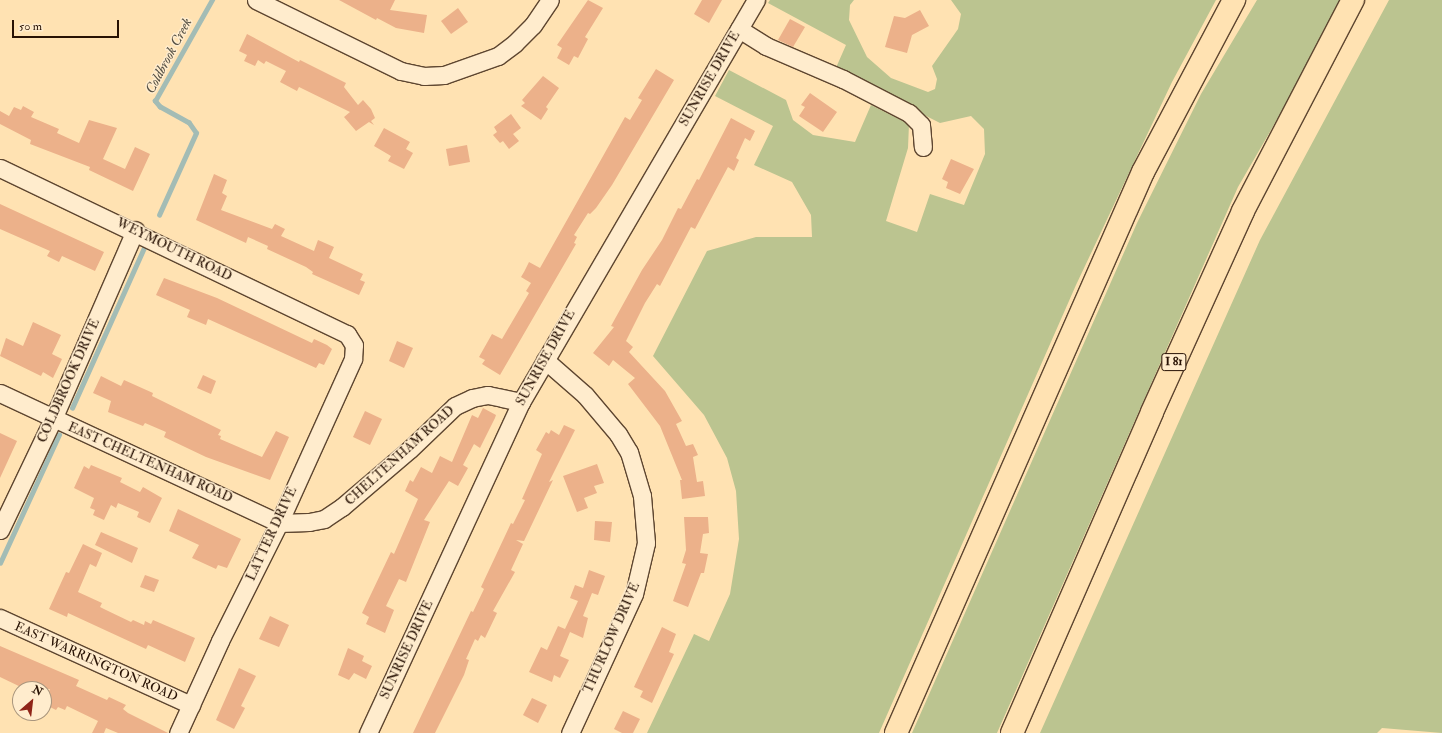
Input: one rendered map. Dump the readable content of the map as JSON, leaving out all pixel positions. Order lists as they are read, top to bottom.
{
  "streets": {
    "highway": ["I 81"],
    "street": [
      "SUNRISE DRIVE",
      "WEYMOUTH ROAD",
      "COLDBROOK DRIVE",
      "CHELTENHAM ROAD",
      "EAST CHELTENHAM ROAD",
      "LATTER DRIVE",
      "THURLOW DRIVE",
      "EAST WARRINGTON ROAD"
    ]
  },
  "crossings": [
    ["SUNRISE DRIVE", "CHELTENHAM ROAD"],
    ["SUNRISE DRIVE", "THURLOW DRIVE"],
    ["WEYMOUTH ROAD", "COLDBROOK DRIVE"],
    ["WEYMOUTH ROAD", "LATTER DRIVE"],
    ["COLDBROOK DRIVE", "EAST CHELTENHAM ROAD"],
    ["CHELTENHAM ROAD", "EAST CHELTENHAM ROAD"],
    ["CHELTENHAM ROAD", "LATTER DRIVE"],
    ["EAST CHELTENHAM ROAD", "LATTER DRIVE"],
    ["LATTER DRIVE", "EAST WARRINGTON ROAD"]
  ],
  "water": ["Coldbrook Creek"],
  "scale_bar": "50 m",
  "north": "top right"
}
